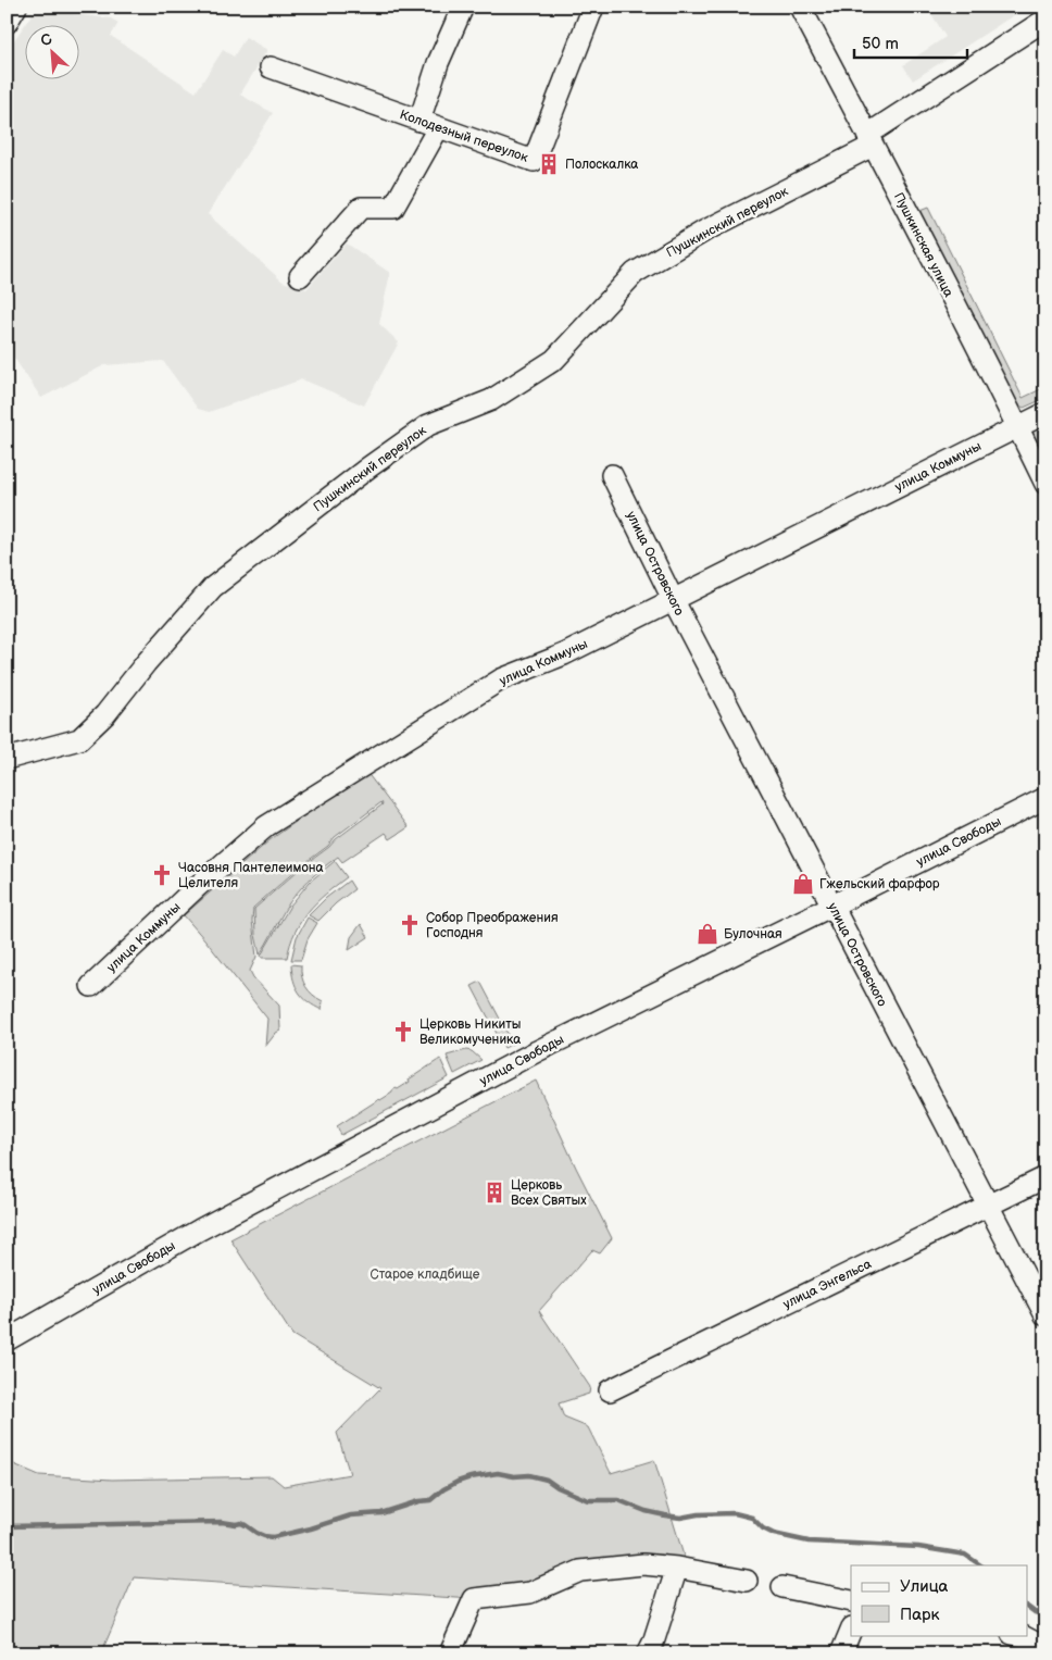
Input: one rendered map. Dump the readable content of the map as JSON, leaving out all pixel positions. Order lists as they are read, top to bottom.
{
  "streets": {
    "street": [
      "Колодезный переулок",
      "Пушкинский переулок",
      "Пушкинская улица",
      "улица Коммуны",
      "улица Островского",
      "улица Свободы",
      "улица Энгельса"
    ]
  },
  "crossings": [
    ["Пушкинский переулок", "Пушкинская улица"],
    ["Пушкинская улица", "улица Коммуны"],
    ["улица Коммуны", "улица Островского"],
    ["улица Островского", "улица Свободы"],
    ["улица Островского", "улица Энгельса"]
  ],
  "parks": ["Старое кладбище"],
  "places": {
    "building": ["Полоскалка", "Церковь Всех Святых"],
    "church": ["Часовня Пантелеимона Целителя", "Собор Преображения Господня", "Церковь Никиты Великомученика"],
    "shop": ["Гжельский фарфор", "Булочная"]
  },
  "legend": ["Улица", "Парк"],
  "scale_bar": "50 m",
  "north": "top left"
}
